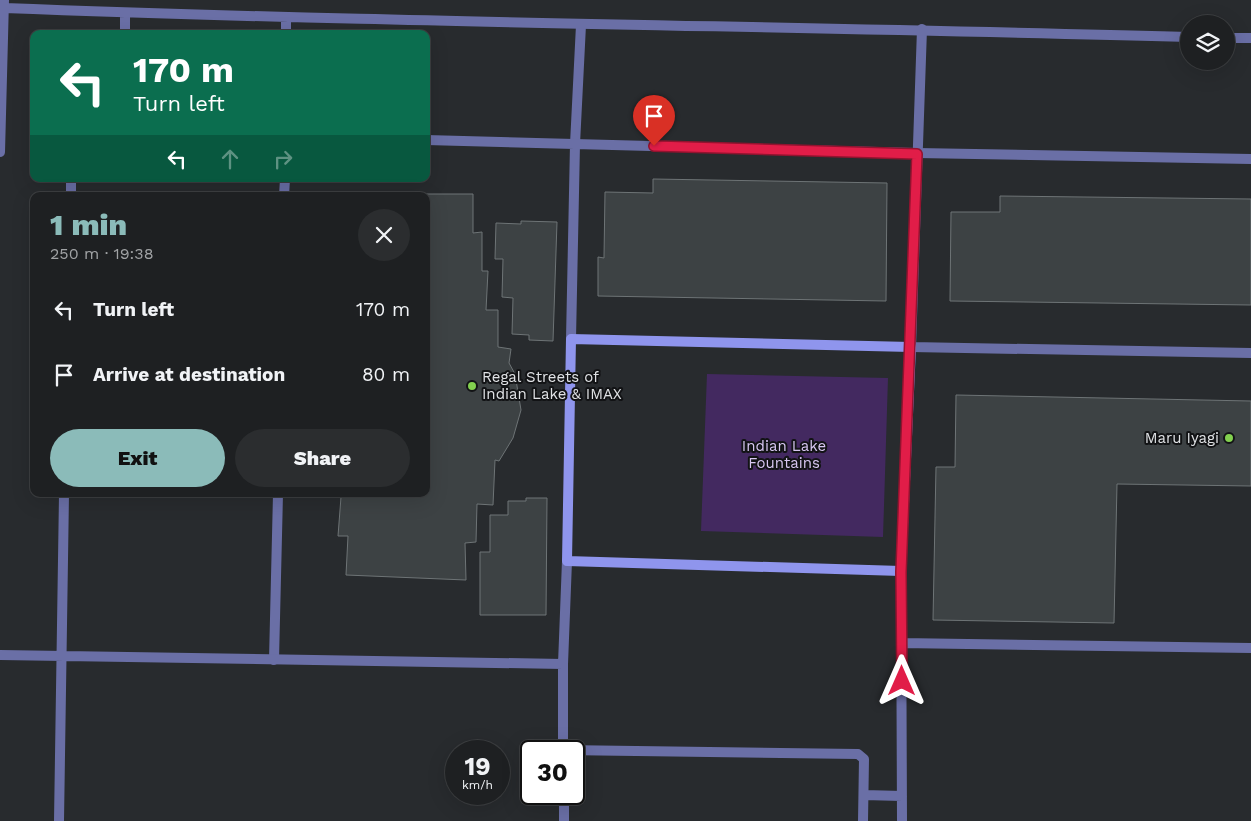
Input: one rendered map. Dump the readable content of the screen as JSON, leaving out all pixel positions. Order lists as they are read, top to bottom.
{
  "parks": ["Indian Lake Fountains"],
  "places": ["Regal Streets of Indian Lake & IMAX", "Maru Iyagi"],
  "page": {
    "turn": ["170 m", "Turn left"],
    "heading": ["1 min", "250 m · 19:38"],
    "list": [
      {
        "name": "Turn left",
        "value": "170 m"
      },
      {
        "name": "Arrive at destination",
        "value": "80 m"
      }
    ],
    "buttons": ["Exit", "Share"],
    "speed": "19 km/h",
    "limit": "30"
  }
}
